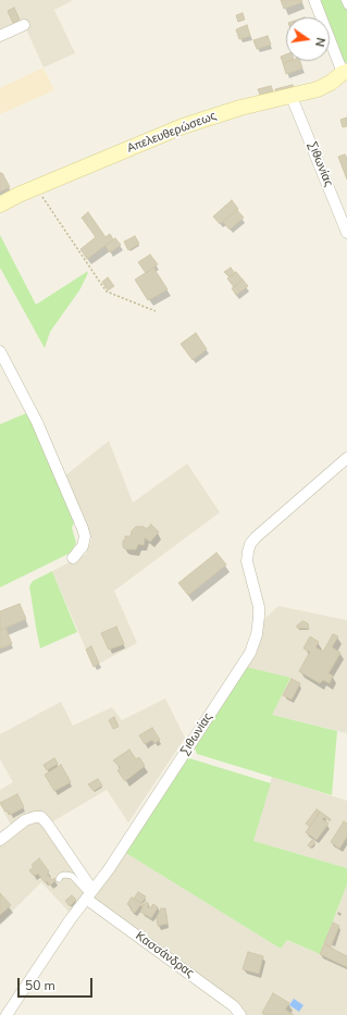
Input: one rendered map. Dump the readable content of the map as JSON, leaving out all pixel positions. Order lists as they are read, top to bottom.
{
  "streets": {
    "street": ["Απελευθερώσεως", "Σιθωνίας", "Κασσάνδρας"]
  },
  "crossings": [
    ["Απελευθερώσεως", "Σιθωνίας"],
    ["Σιθωνίας", "Κασσάνδρας"]
  ],
  "scale_bar": "50 m",
  "north": "right"
}
